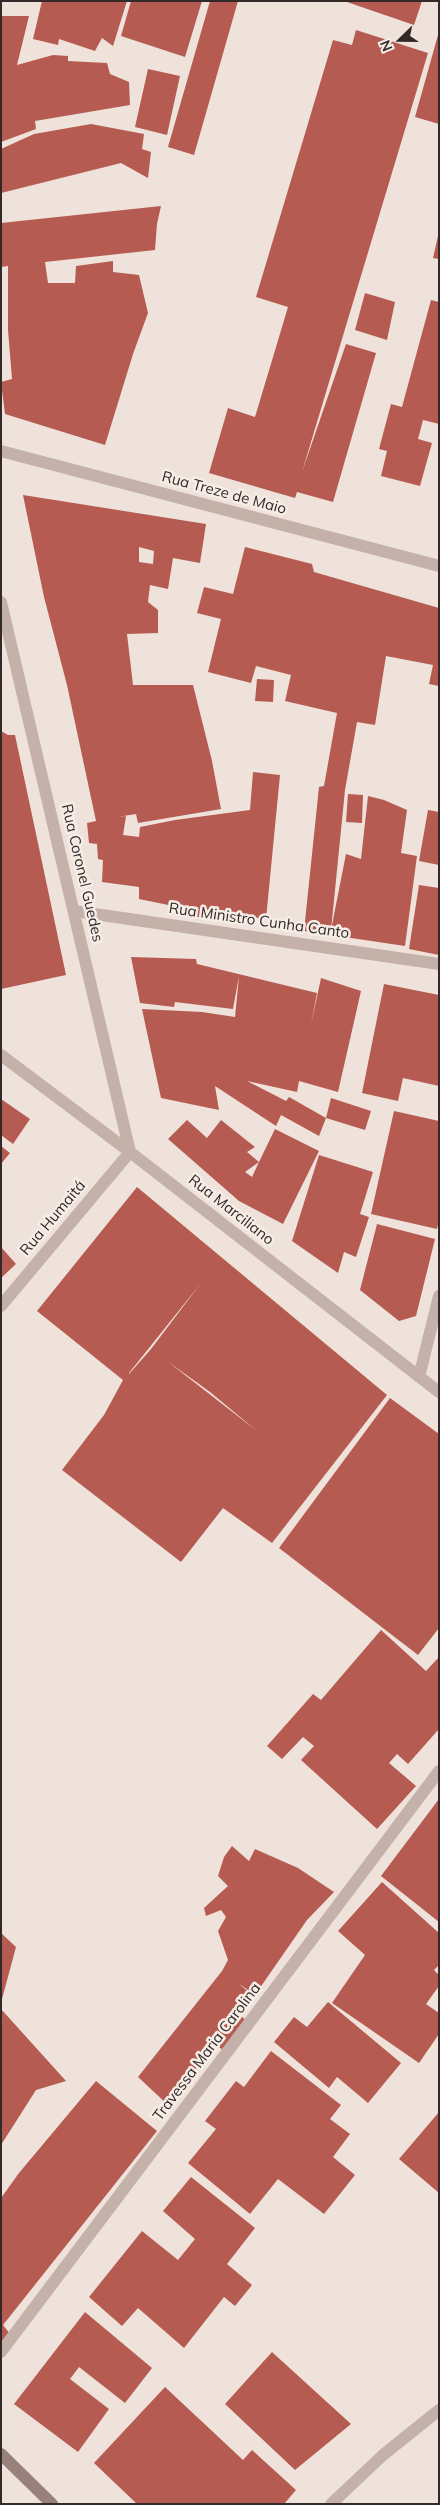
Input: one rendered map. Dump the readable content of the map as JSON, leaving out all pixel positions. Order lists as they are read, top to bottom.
{
  "streets": {
    "street": [
      "Rua Treze de Maio",
      "Rua Coronel Guedes",
      "Rua Ministro Cunha Canto",
      "Rua Marciliano",
      "Rua Humaitá",
      "Travessa Maria Carolina"
    ]
  },
  "crossings": [
    ["Rua Coronel Guedes", "Rua Ministro Cunha Canto"],
    ["Rua Coronel Guedes", "Rua Marciliano"],
    ["Rua Coronel Guedes", "Rua Humaitá"],
    ["Rua Marciliano", "Rua Humaitá"]
  ],
  "north": "left"
}
